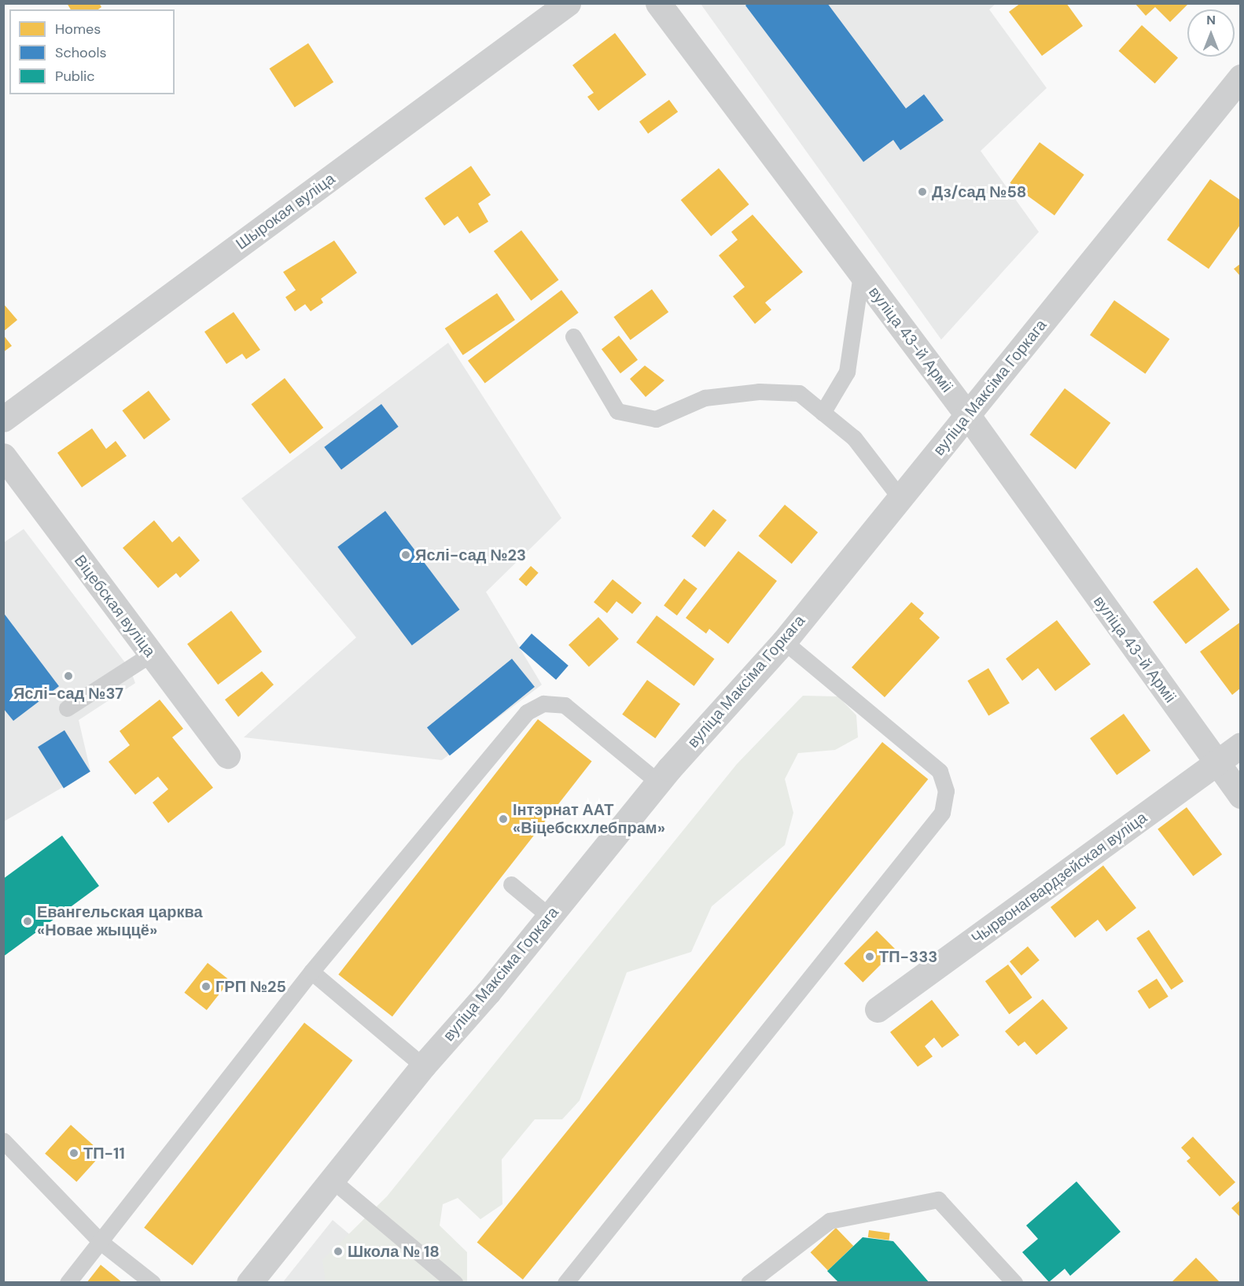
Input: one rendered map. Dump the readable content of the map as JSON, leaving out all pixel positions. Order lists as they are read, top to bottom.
{
  "streets": {
    "street": [
      "Шырокая вуліца",
      "вуліца 43-й Арміі",
      "вуліца Максіма Горкага",
      "Віцебская вуліца",
      "Чырвонагвардзейская вуліца"
    ]
  },
  "crossings": [
    ["вуліца 43-й Арміі", "вуліца Максіма Горкага"],
    ["вуліца 43-й Арміі", "Чырвонагвардзейская вуліца"]
  ],
  "places": [
    "Дз/сад №58",
    "Яслі-сад №23",
    "Яслі-сад №37",
    "Інтэрнат ААТ «Віцебскхлебпрам»",
    "Евангельская царква «Новае жыццё»",
    "ТП-333",
    "ГРП №25",
    "ТП-11",
    "Школа № 18"
  ],
  "legend": ["Homes", "Schools", "Public"],
  "north": "top"
}
